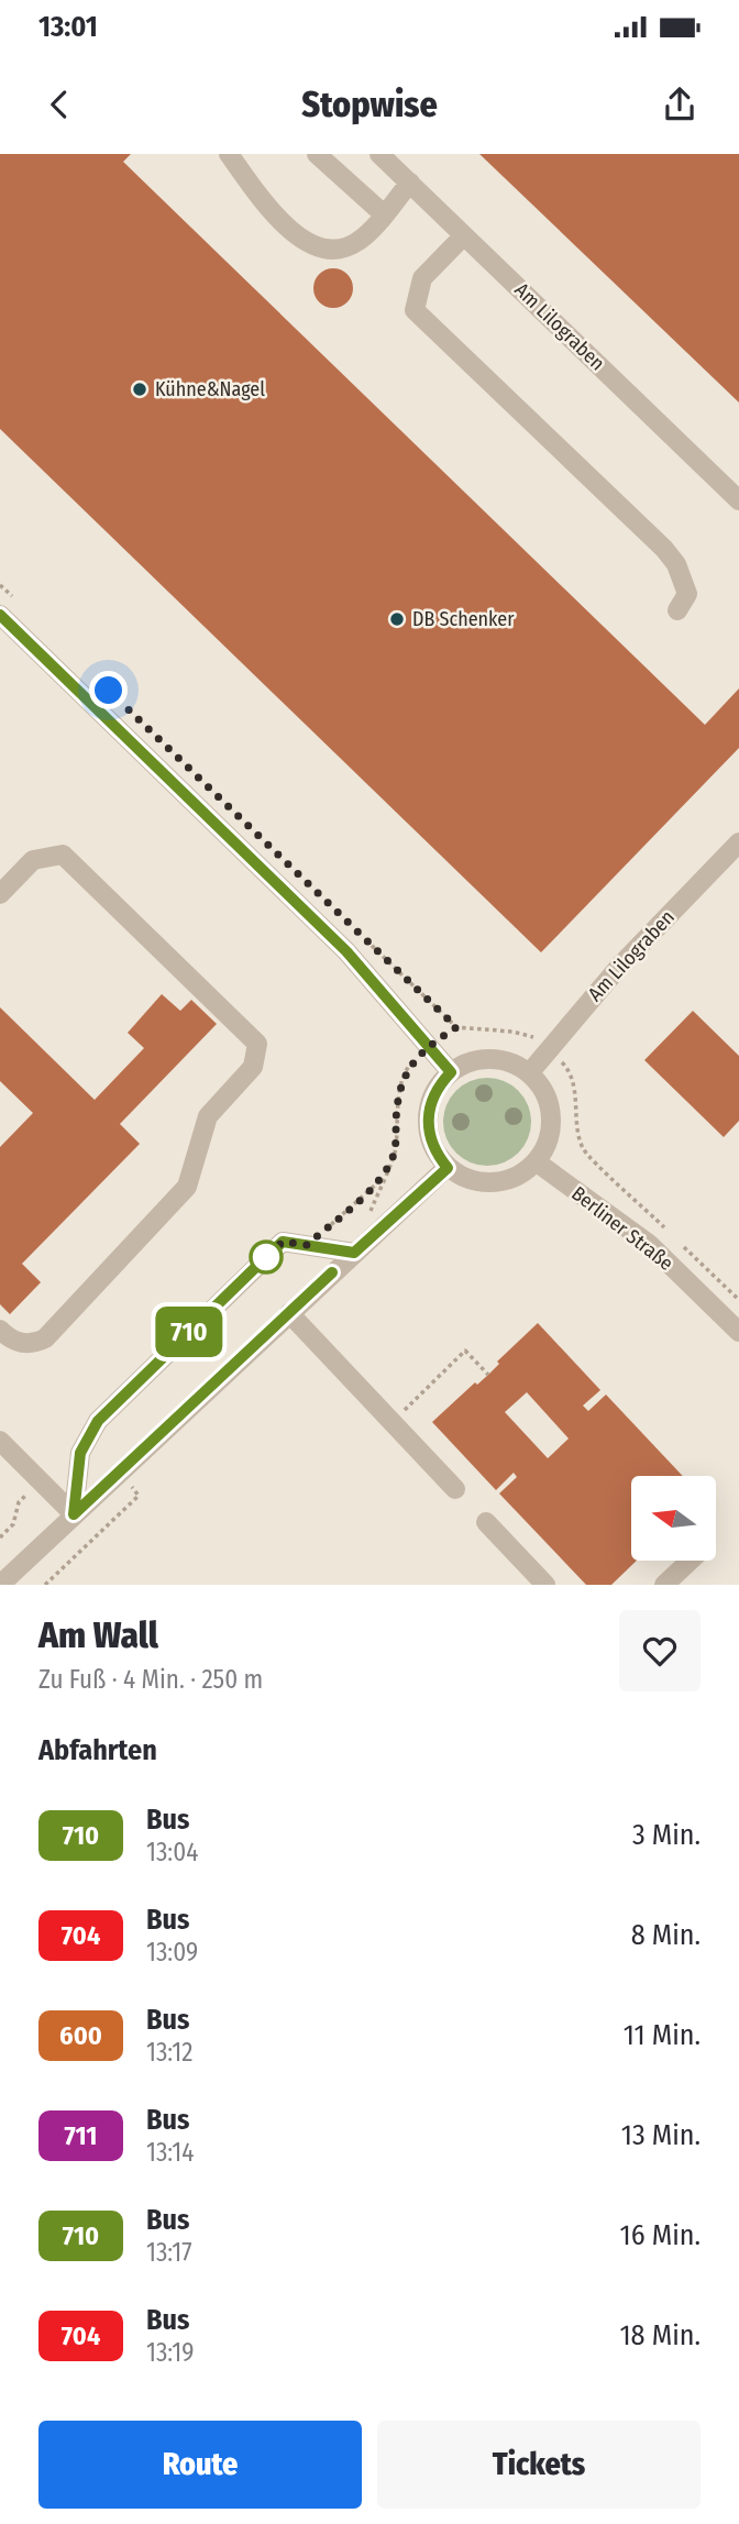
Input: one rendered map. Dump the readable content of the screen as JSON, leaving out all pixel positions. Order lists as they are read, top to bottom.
{
  "streets": {
    "street": ["Am Lilograben", "Berliner Straße"]
  },
  "crossings": [
    ["Am Lilograben", "Berliner Straße"]
  ],
  "places": ["Kühne&Nagel", "DB Schenker"],
  "lines": ["bus line 710"],
  "north": "left",
  "page": {
    "status": "13:01",
    "header": "Stopwise",
    "on_map": "710",
    "heading": [
      ["Am Wall", "Zu Fuß · 4 Min. · 250 m"],
      "Abfahrten"
    ],
    "list": [
      {
        "mark": "710",
        "name": "Bus",
        "note": "13:04",
        "value": "3 Min."
      },
      {
        "mark": "704",
        "name": "Bus",
        "note": "13:09",
        "value": "8 Min."
      },
      {
        "mark": "600",
        "name": "Bus",
        "note": "13:12",
        "value": "11 Min."
      },
      {
        "mark": "711",
        "name": "Bus",
        "note": "13:14",
        "value": "13 Min."
      },
      {
        "mark": "710",
        "name": "Bus",
        "note": "13:17",
        "value": "16 Min."
      },
      {
        "mark": "704",
        "name": "Bus",
        "note": "13:19",
        "value": "18 Min."
      }
    ],
    "buttons": ["Route", "Tickets"]
  }
}
